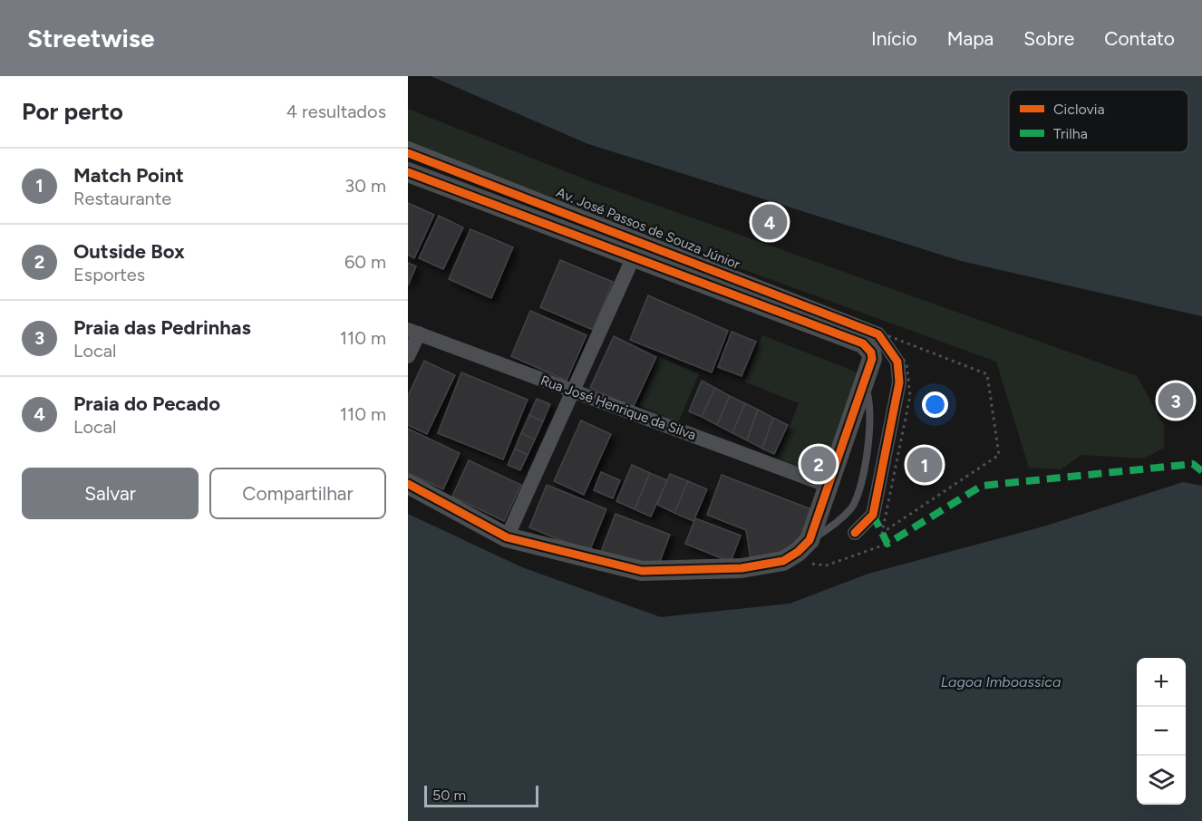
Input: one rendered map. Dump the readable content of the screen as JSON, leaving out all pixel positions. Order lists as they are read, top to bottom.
{
  "streets": {
    "street": ["Av. José Passos de Souza Júnior", "Rua José Henrique da Silva"]
  },
  "water": ["Lagoa Imboassica"],
  "legend": ["Ciclovia", "Trilha"],
  "scale_bar": "50 m",
  "page": {
    "header": "Streetwise",
    "nav": [
      "Início",
      "Mapa",
      "Sobre",
      "Contato"
    ],
    "heading": ["Por perto", "4 resultados"],
    "list": [
      {
        "mark": "1",
        "name": "Match Point",
        "note": "Restaurante",
        "value": "30 m"
      },
      {
        "mark": "2",
        "name": "Outside Box",
        "note": "Esportes",
        "value": "60 m"
      },
      {
        "mark": "3",
        "name": "Praia das Pedrinhas",
        "note": "Local",
        "value": "110 m"
      },
      {
        "mark": "4",
        "name": "Praia do Pecado",
        "note": "Local",
        "value": "110 m"
      }
    ],
    "pins": [
      "4",
      "3",
      "2",
      "1"
    ],
    "buttons": ["Salvar", "Compartilhar"],
    "map_buttons": ["+", "−"],
    "scale": "50 m"
  }
}
